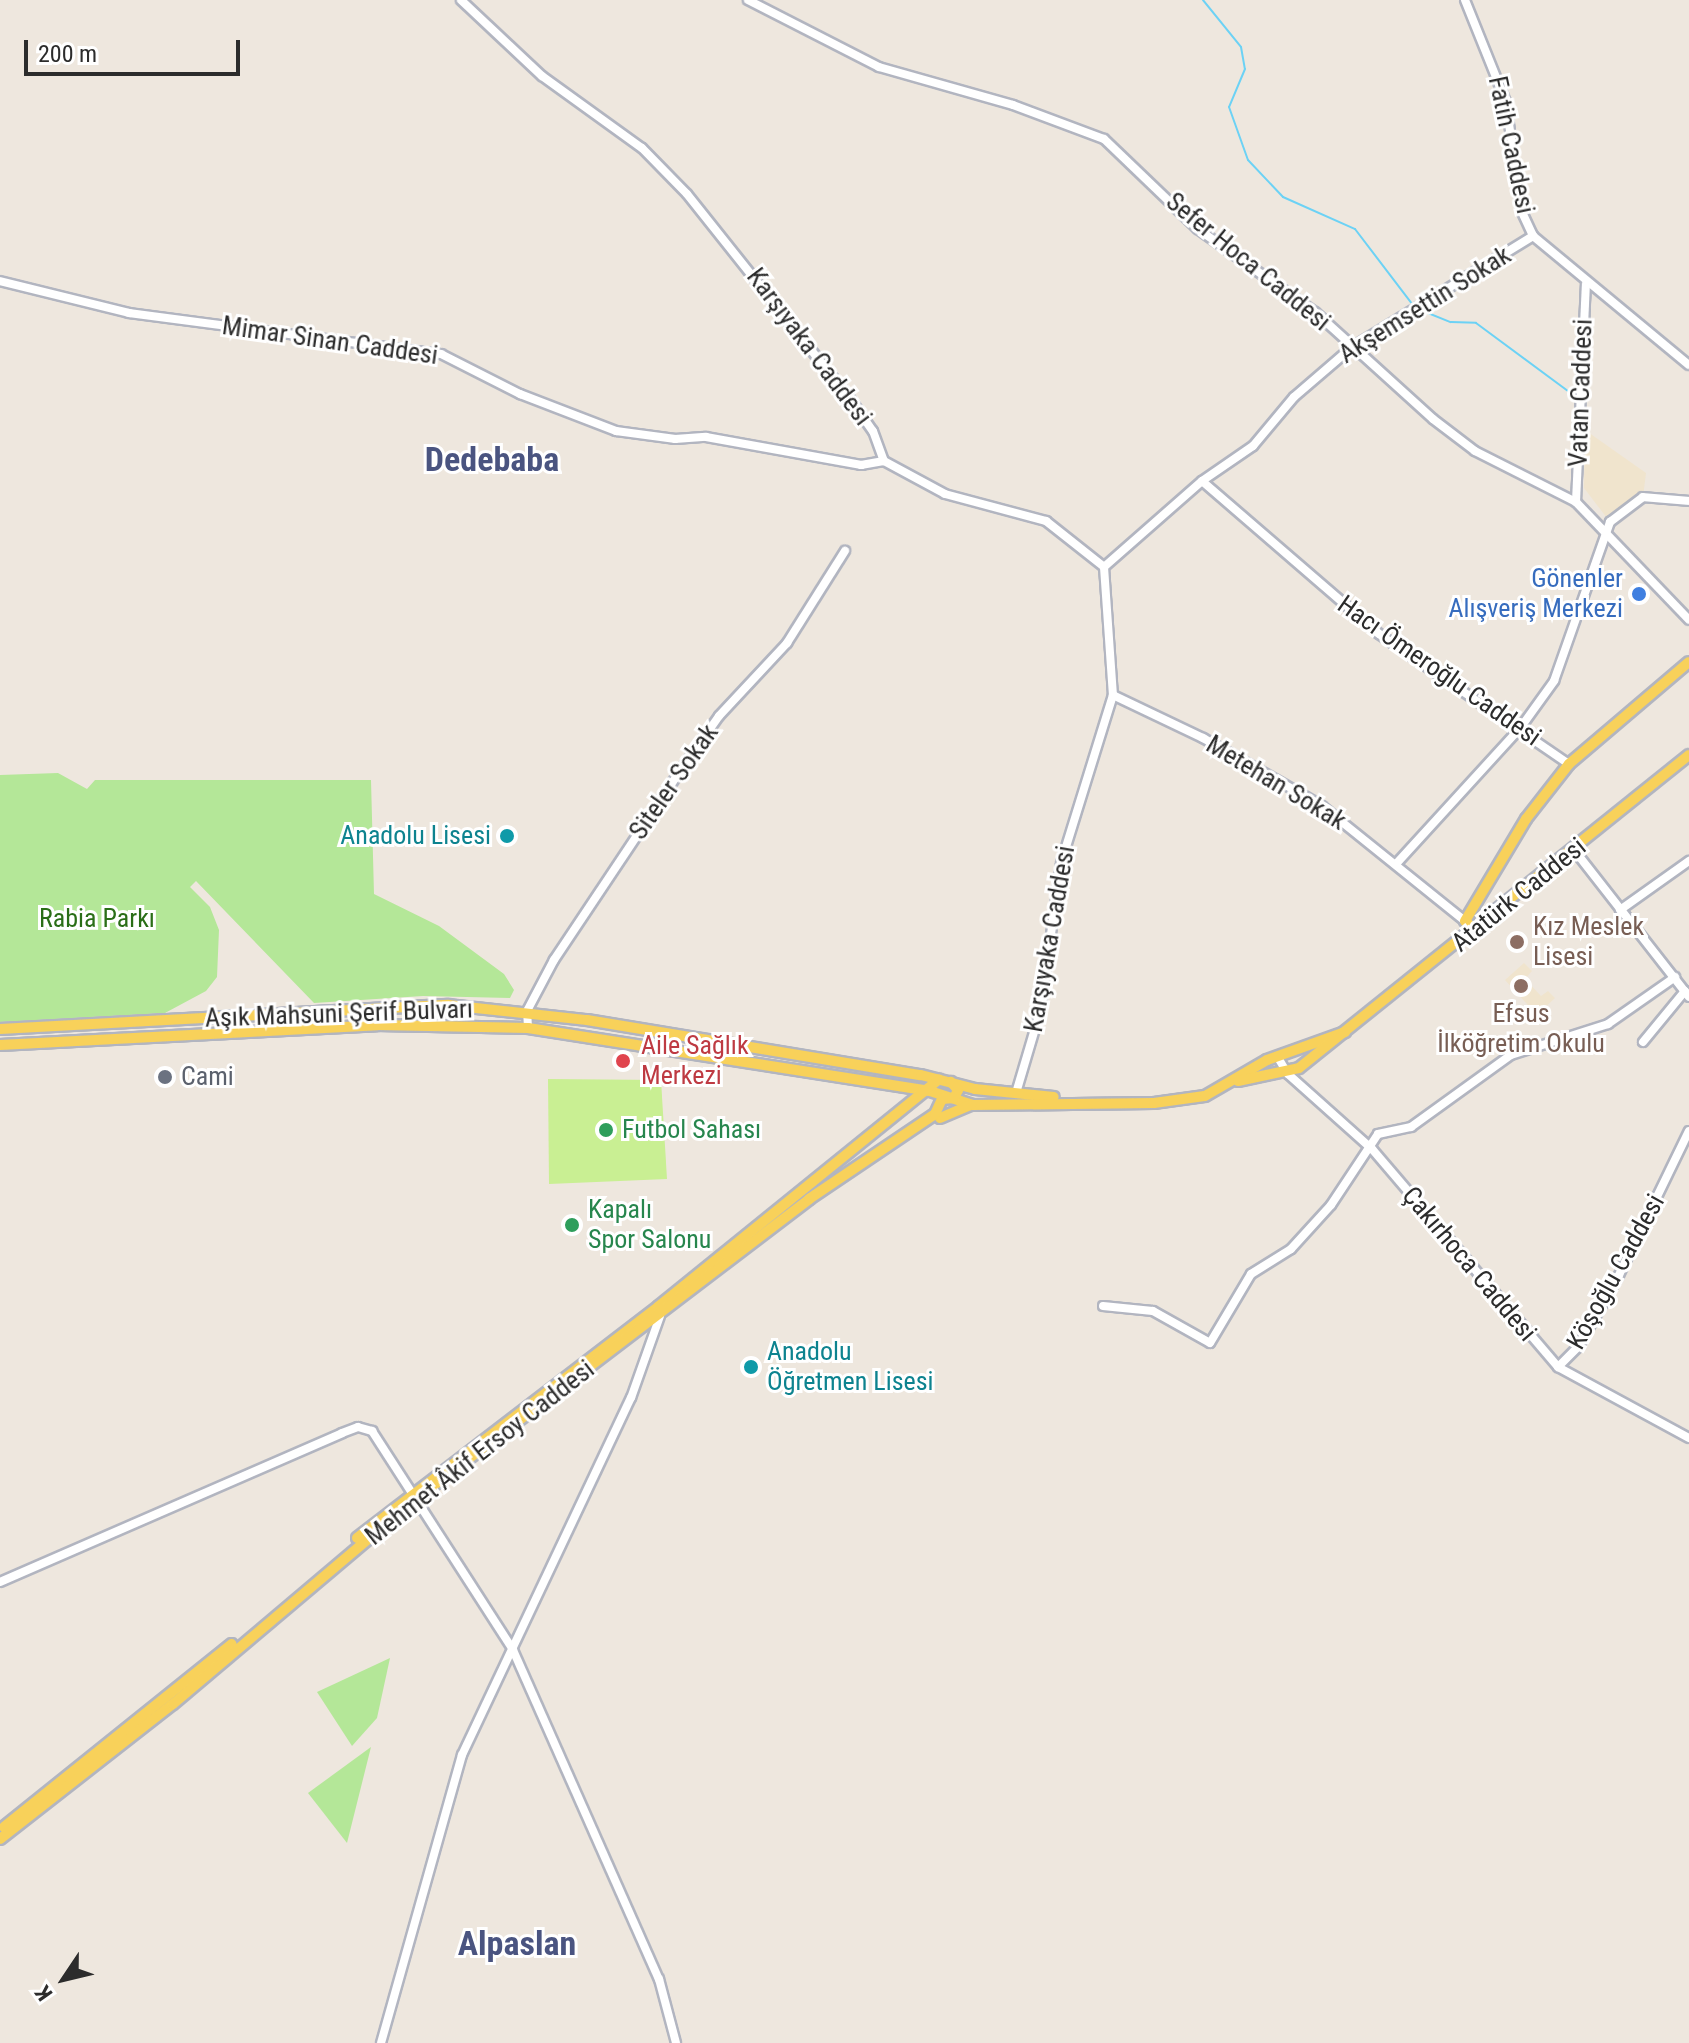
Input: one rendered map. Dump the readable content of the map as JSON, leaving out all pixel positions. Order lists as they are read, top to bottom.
{
  "streets": {
    "main road": ["Atatürk Caddesi", "Aşık Mahsuni Şerif Bulvarı", "Mehmet Âkif Ersoy Caddesi"],
    "street": [
      "Fatih Caddesi",
      "Sefer Hoca Caddesi",
      "Akşemsettin Sokak",
      "Mimar Sinan Caddesi",
      "Karşıyaka Caddesi",
      "Vatan Caddesi",
      "Hacı Ömeroğlu Caddesi",
      "Siteler Sokak",
      "Metehan Sokak",
      "Çakırhoca Caddesi",
      "Köşoğlu Caddesi"
    ]
  },
  "crossings": [
    ["Fatih Caddesi", "Akşemsettin Sokak"],
    ["Fatih Caddesi", "Vatan Caddesi"],
    ["Sefer Hoca Caddesi", "Akşemsettin Sokak"],
    ["Sefer Hoca Caddesi", "Vatan Caddesi"],
    ["Akşemsettin Sokak", "Karşıyaka Caddesi"],
    ["Akşemsettin Sokak", "Hacı Ömeroğlu Caddesi"],
    ["Mimar Sinan Caddesi", "Karşıyaka Caddesi"],
    ["Karşıyaka Caddesi", "Metehan Sokak"],
    ["Karşıyaka Caddesi", "Aşık Mahsuni Şerif Bulvarı"],
    ["Siteler Sokak", "Aşık Mahsuni Şerif Bulvarı"],
    ["Atatürk Caddesi", "Aşık Mahsuni Şerif Bulvarı"],
    ["Atatürk Caddesi", "Çakırhoca Caddesi"],
    ["Atatürk Caddesi", "Mehmet Âkif Ersoy Caddesi"],
    ["Aşık Mahsuni Şerif Bulvarı", "Mehmet Âkif Ersoy Caddesi"],
    ["Çakırhoca Caddesi", "Köşoğlu Caddesi"]
  ],
  "districts": ["Dedebaba", "Alpaslan"],
  "parks": ["Rabia Parkı"],
  "places": [
    "Gönenler Alışveriş Merkezi",
    "Anadolu Lisesi",
    "Kız Meslek Lisesi",
    "Efsus İlköğretim Okulu",
    "Aile Sağlık Merkezi",
    "Cami",
    "Futbol Sahası",
    "Kapalı Spor Salonu",
    "Anadolu Öğretmen Lisesi"
  ],
  "scale_bar": "200 m",
  "north": "bottom left"
}
